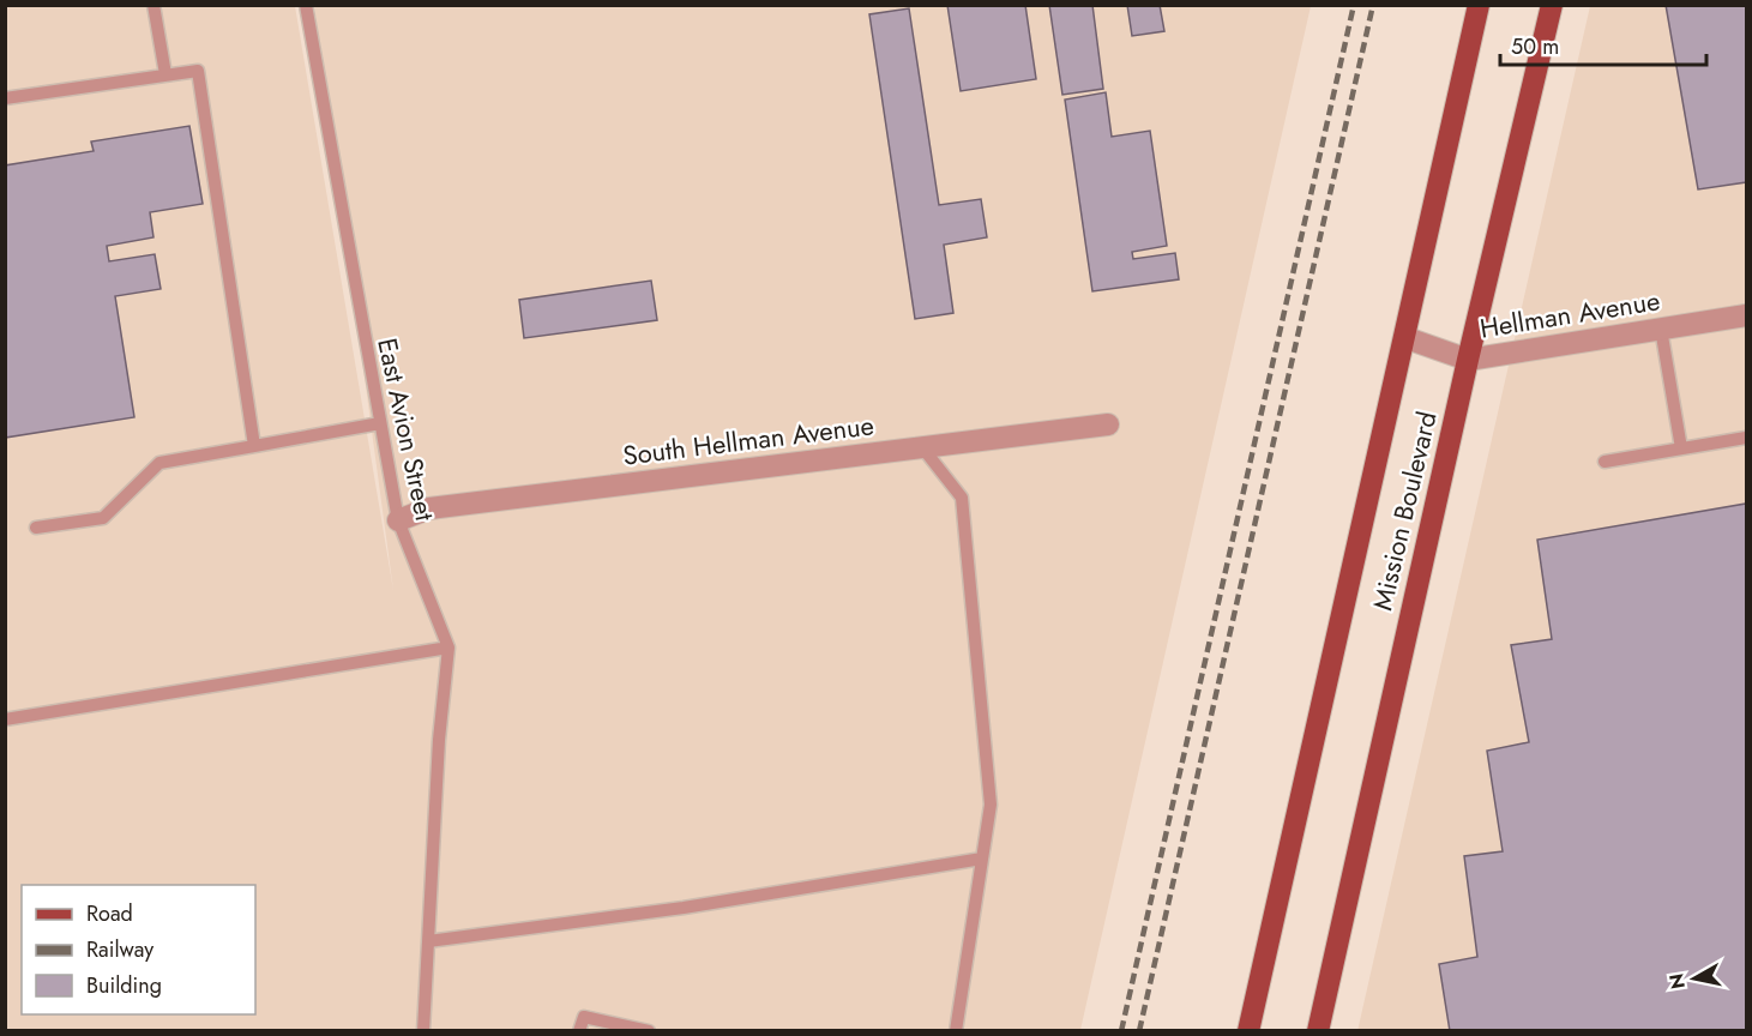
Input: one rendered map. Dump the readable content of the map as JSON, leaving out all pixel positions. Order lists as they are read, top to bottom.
{
  "streets": {
    "main road": ["Mission Boulevard"],
    "street": ["Hellman Avenue", "South Hellman Avenue"],
    "lane": ["East Avion Street"]
  },
  "crossings": [
    ["Hellman Avenue", "Mission Boulevard"],
    ["East Avion Street", "South Hellman Avenue"]
  ],
  "legend": ["Road", "Railway", "Building"],
  "scale_bar": "50 m",
  "north": "left"
}
